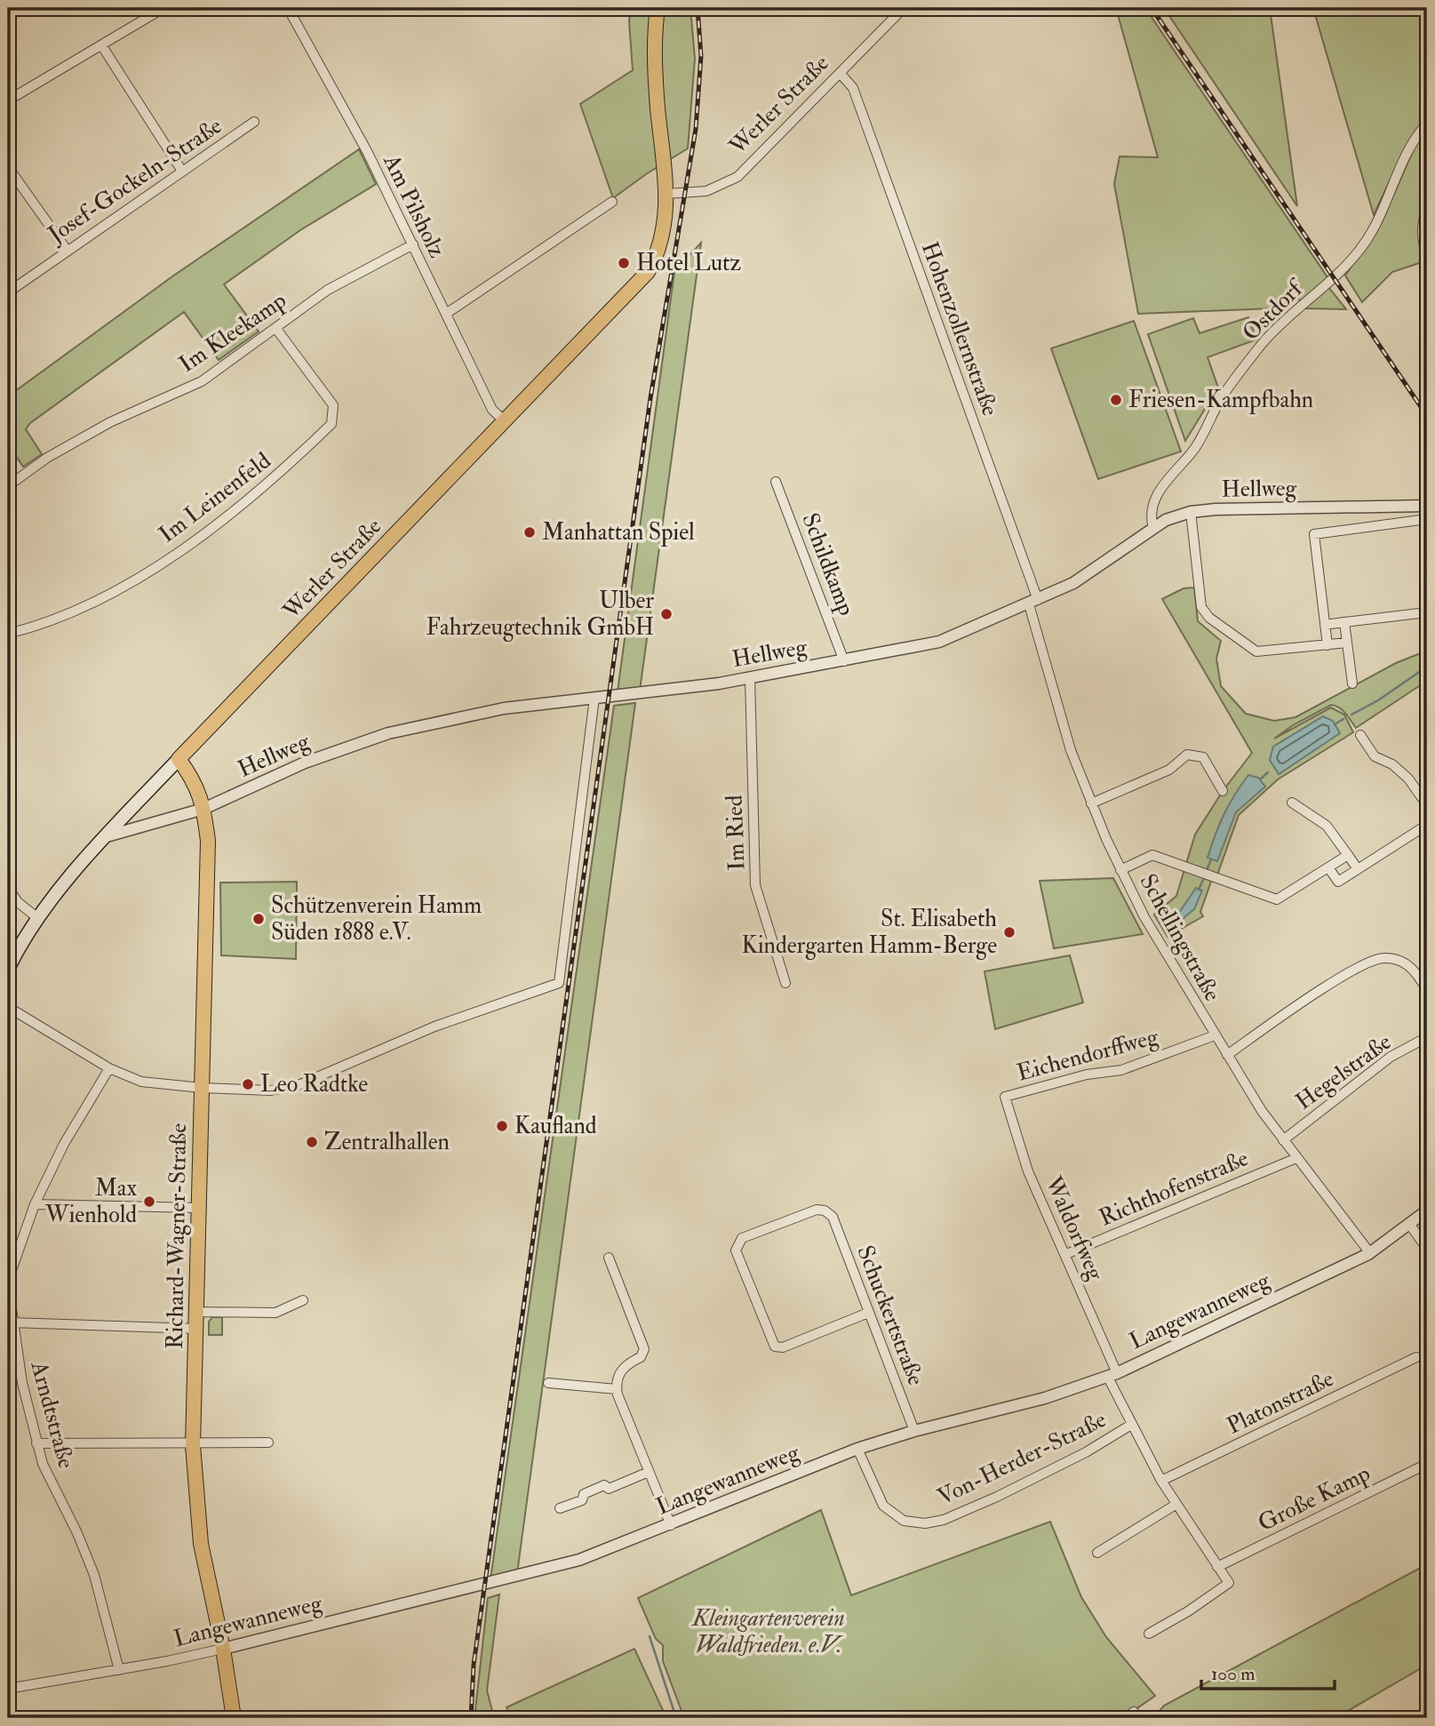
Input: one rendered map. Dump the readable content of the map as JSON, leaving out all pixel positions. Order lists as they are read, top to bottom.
{
  "streets": {
    "main road": ["Werler Straße", "Richard-Wagner-Straße"],
    "street": [
      "Josef-Gockeln-Straße",
      "Am Pilsholz",
      "Ostdorf",
      "Hohenzollernstraße",
      "Im Kleekamp",
      "Hellweg",
      "Im Leinenfeld",
      "Schildkamp",
      "Im Ried",
      "Schellingstraße",
      "Eichendorffweg",
      "Hegelstraße",
      "Richthofenstraße",
      "Waldorfweg",
      "Langewanneweg",
      "Schuckertstraße",
      "Platonstraße",
      "Arndtstraße",
      "Von-Herder-Straße",
      "Große Kamp"
    ]
  },
  "crossings": [
    ["Werler Straße", "Am Pilsholz"],
    ["Werler Straße", "Hohenzollernstraße"],
    ["Werler Straße", "Hellweg"],
    ["Werler Straße", "Richard-Wagner-Straße"],
    ["Am Pilsholz", "Im Kleekamp"],
    ["Ostdorf", "Hellweg"],
    ["Hohenzollernstraße", "Hellweg"],
    ["Hohenzollernstraße", "Schellingstraße"],
    ["Im Kleekamp", "Im Leinenfeld"],
    ["Hellweg", "Schildkamp"],
    ["Hellweg", "Im Ried"],
    ["Hellweg", "Schellingstraße"],
    ["Hellweg", "Richard-Wagner-Straße"],
    ["Schellingstraße", "Eichendorffweg"],
    ["Schellingstraße", "Hegelstraße"],
    ["Schellingstraße", "Richthofenstraße"],
    ["Schellingstraße", "Langewanneweg"],
    ["Eichendorffweg", "Waldorfweg"],
    ["Richthofenstraße", "Waldorfweg"],
    ["Waldorfweg", "Langewanneweg"],
    ["Waldorfweg", "Platonstraße"],
    ["Waldorfweg", "Von-Herder-Straße"],
    ["Waldorfweg", "Große Kamp"],
    ["Richard-Wagner-Straße", "Langewanneweg"],
    ["Langewanneweg", "Schuckertstraße"],
    ["Langewanneweg", "Arndtstraße"],
    ["Langewanneweg", "Von-Herder-Straße"]
  ],
  "parks": ["Kleingartenverein Waldfrieden. e.V."],
  "places": [
    "Hotel Lutz",
    "Friesen-Kampfbahn",
    "Manhattan Spiel",
    "Ulber Fahrzeugtechnik GmbH",
    "Schützenverein Hamm Süden 1888 e.V.",
    "St. Elisabeth Kindergarten Hamm-Berge",
    "Leo Radtke",
    "Kaufland",
    "Zentralhallen",
    "Max Wienhold"
  ],
  "scale_bar": "100 m"
}
